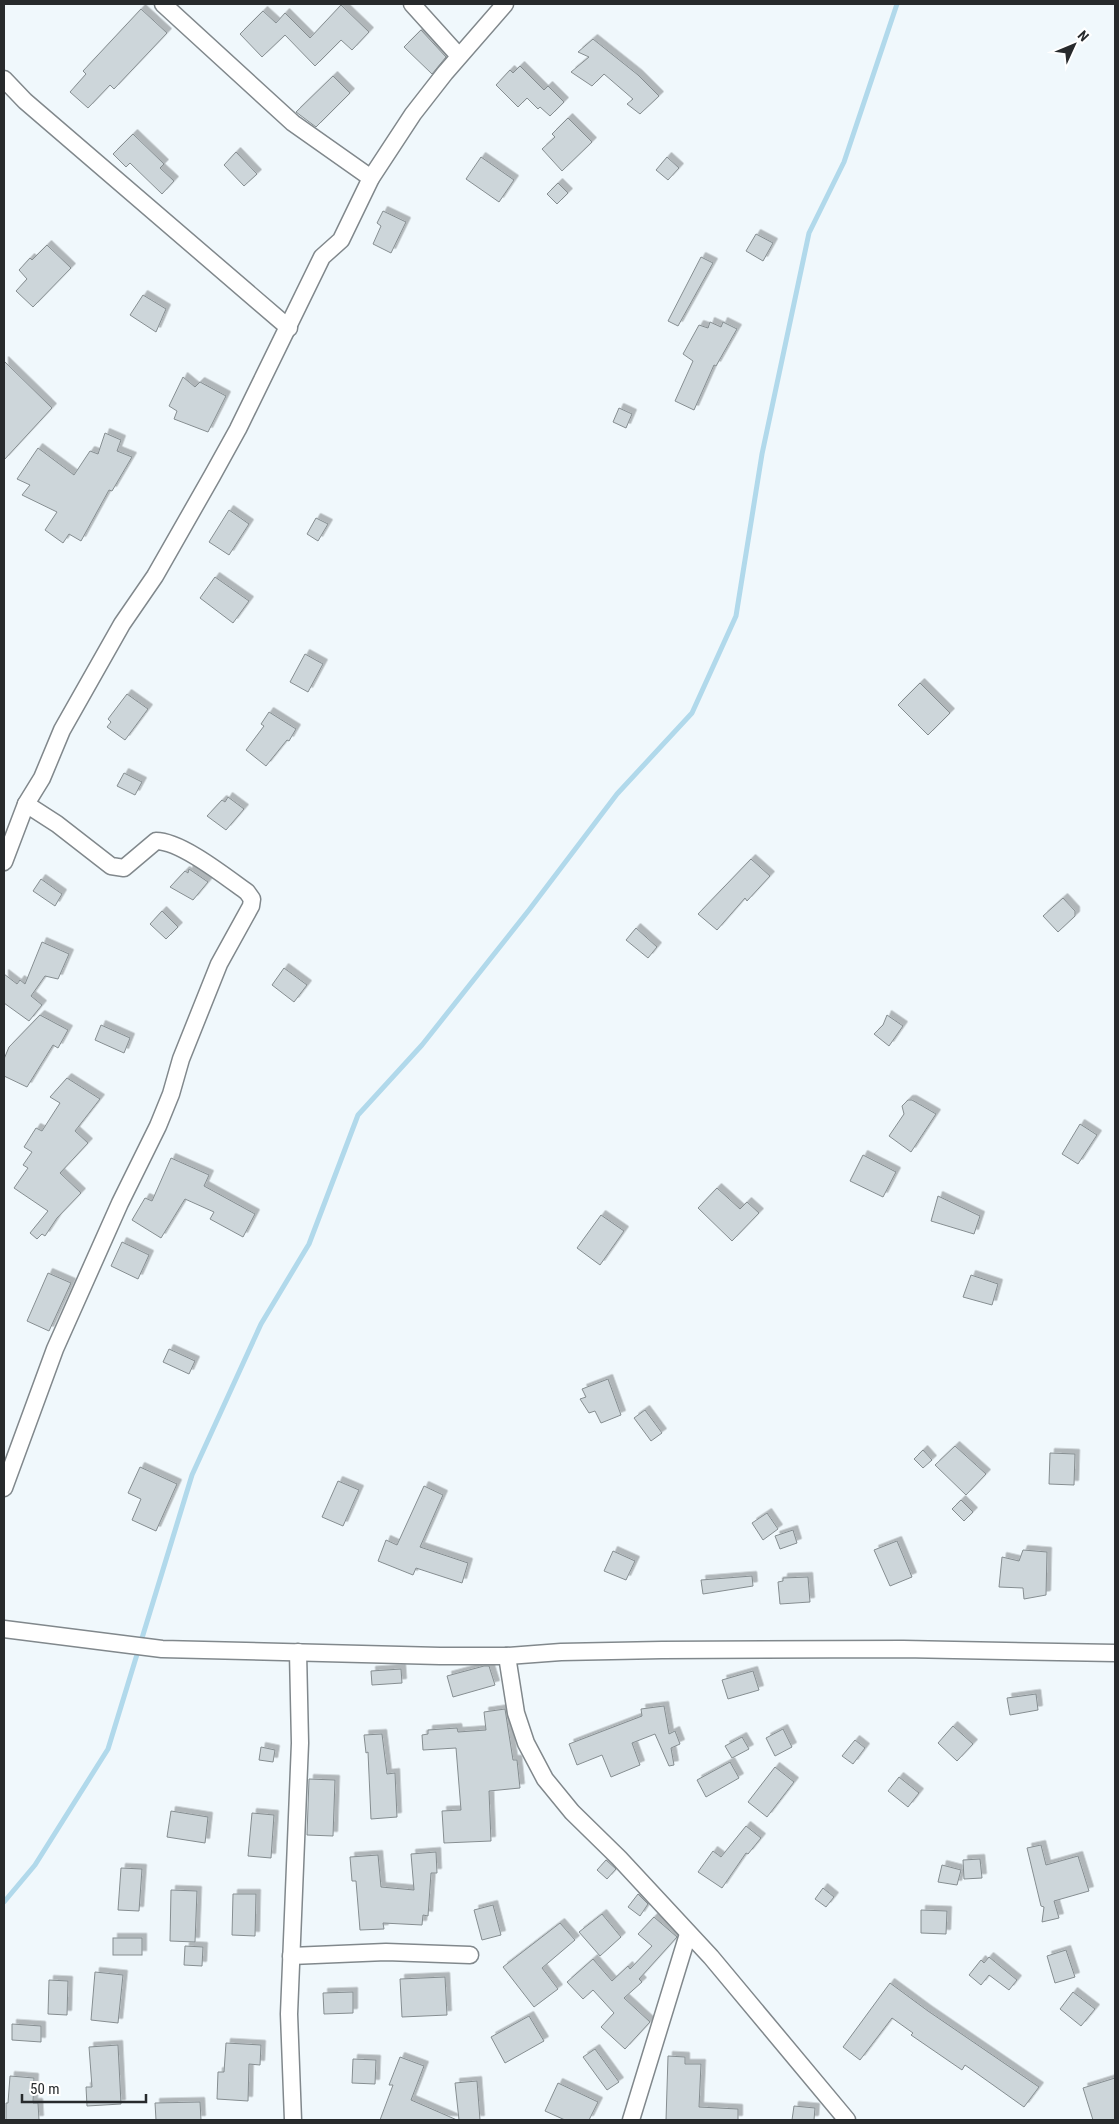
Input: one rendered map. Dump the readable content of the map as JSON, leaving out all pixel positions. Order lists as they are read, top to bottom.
{
  "scale_bar": "50 m",
  "north": "top right"
}
